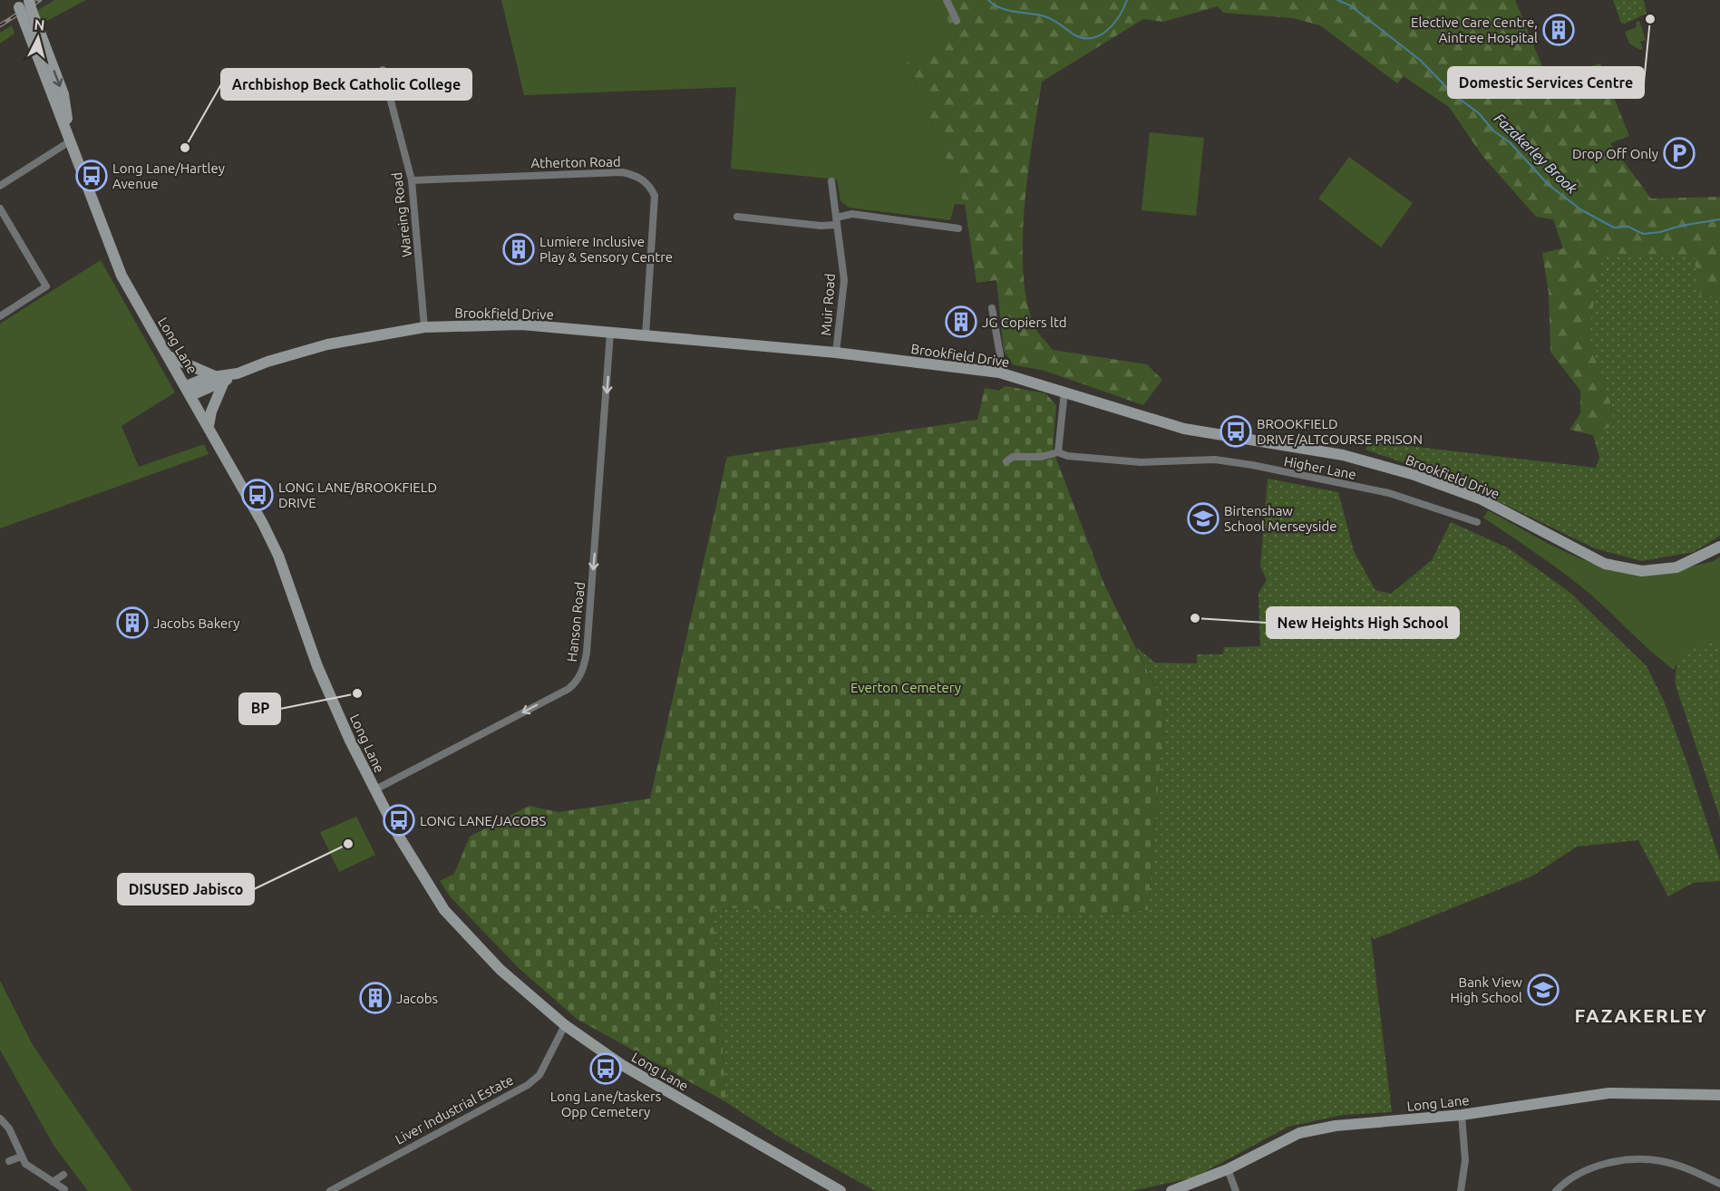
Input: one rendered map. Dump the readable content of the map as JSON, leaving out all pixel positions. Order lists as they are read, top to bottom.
{
  "streets": {
    "street": [
      "Atherton Road",
      "Wareing Road",
      "Muir Road",
      "Brookfield Drive",
      "Long Lane",
      "Higher Lane",
      "Hanson Road",
      "Liver Industrial Estate"
    ]
  },
  "crossings": [
    ["Atherton Road", "Wareing Road"],
    ["Atherton Road", "Brookfield Drive"],
    ["Wareing Road", "Brookfield Drive"],
    ["Muir Road", "Brookfield Drive"],
    ["Brookfield Drive", "Long Lane"],
    ["Brookfield Drive", "Hanson Road"],
    ["Long Lane", "Hanson Road"],
    ["Long Lane", "Liver Industrial Estate"]
  ],
  "one_way": ["Hanson Road"],
  "districts": ["FAZAKERLEY"],
  "water": ["Fazakerley Brook"],
  "parks": ["Everton Cemetery"],
  "places": {
    "other": [
      "Domestic Services Centre",
      "Archbishop Beck Catholic College",
      "New Heights High School",
      "BP",
      "DISUSED Jabisco"
    ],
    "building": [
      "Elective Care Centre, Aintree Hospital",
      "Lumiere Inclusive Play & Sensory Centre",
      "JG Copiers ltd",
      "Jacobs Bakery",
      "Jacobs"
    ],
    "parking": ["Drop Off Only"],
    "bus stop": [
      "Long Lane/Hartley Avenue",
      "BROOKFIELD DRIVE/ALTCOURSE PRISON",
      "LONG LANE/BROOKFIELD DRIVE",
      "LONG LANE/JACOBS",
      "Long Lane/taskers Opp Cemetery"
    ],
    "school or university": ["Birtenshaw School Merseyside", "Bank View High School"]
  },
  "north": "top"
}
